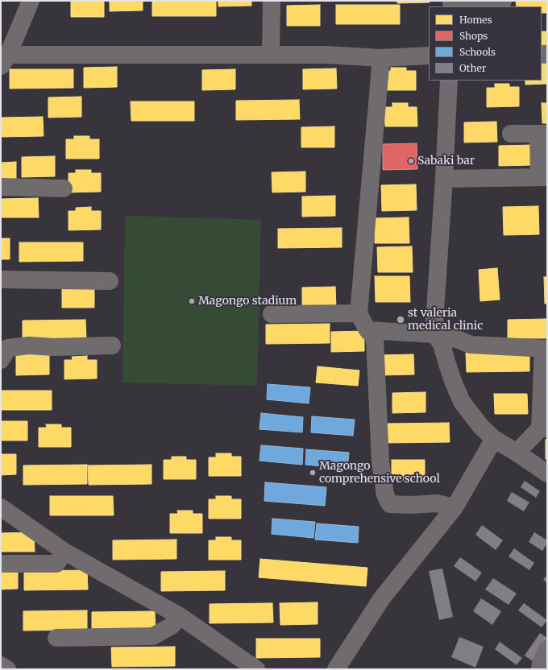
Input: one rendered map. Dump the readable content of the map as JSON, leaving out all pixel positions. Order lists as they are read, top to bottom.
{
  "places": [
    "Sabaki bar",
    "Magongo stadium",
    "st valeria medical clinic",
    "Magongo comprehensive school"
  ],
  "legend": [
    "Homes",
    "Shops",
    "Schools",
    "Other"
  ]
}
